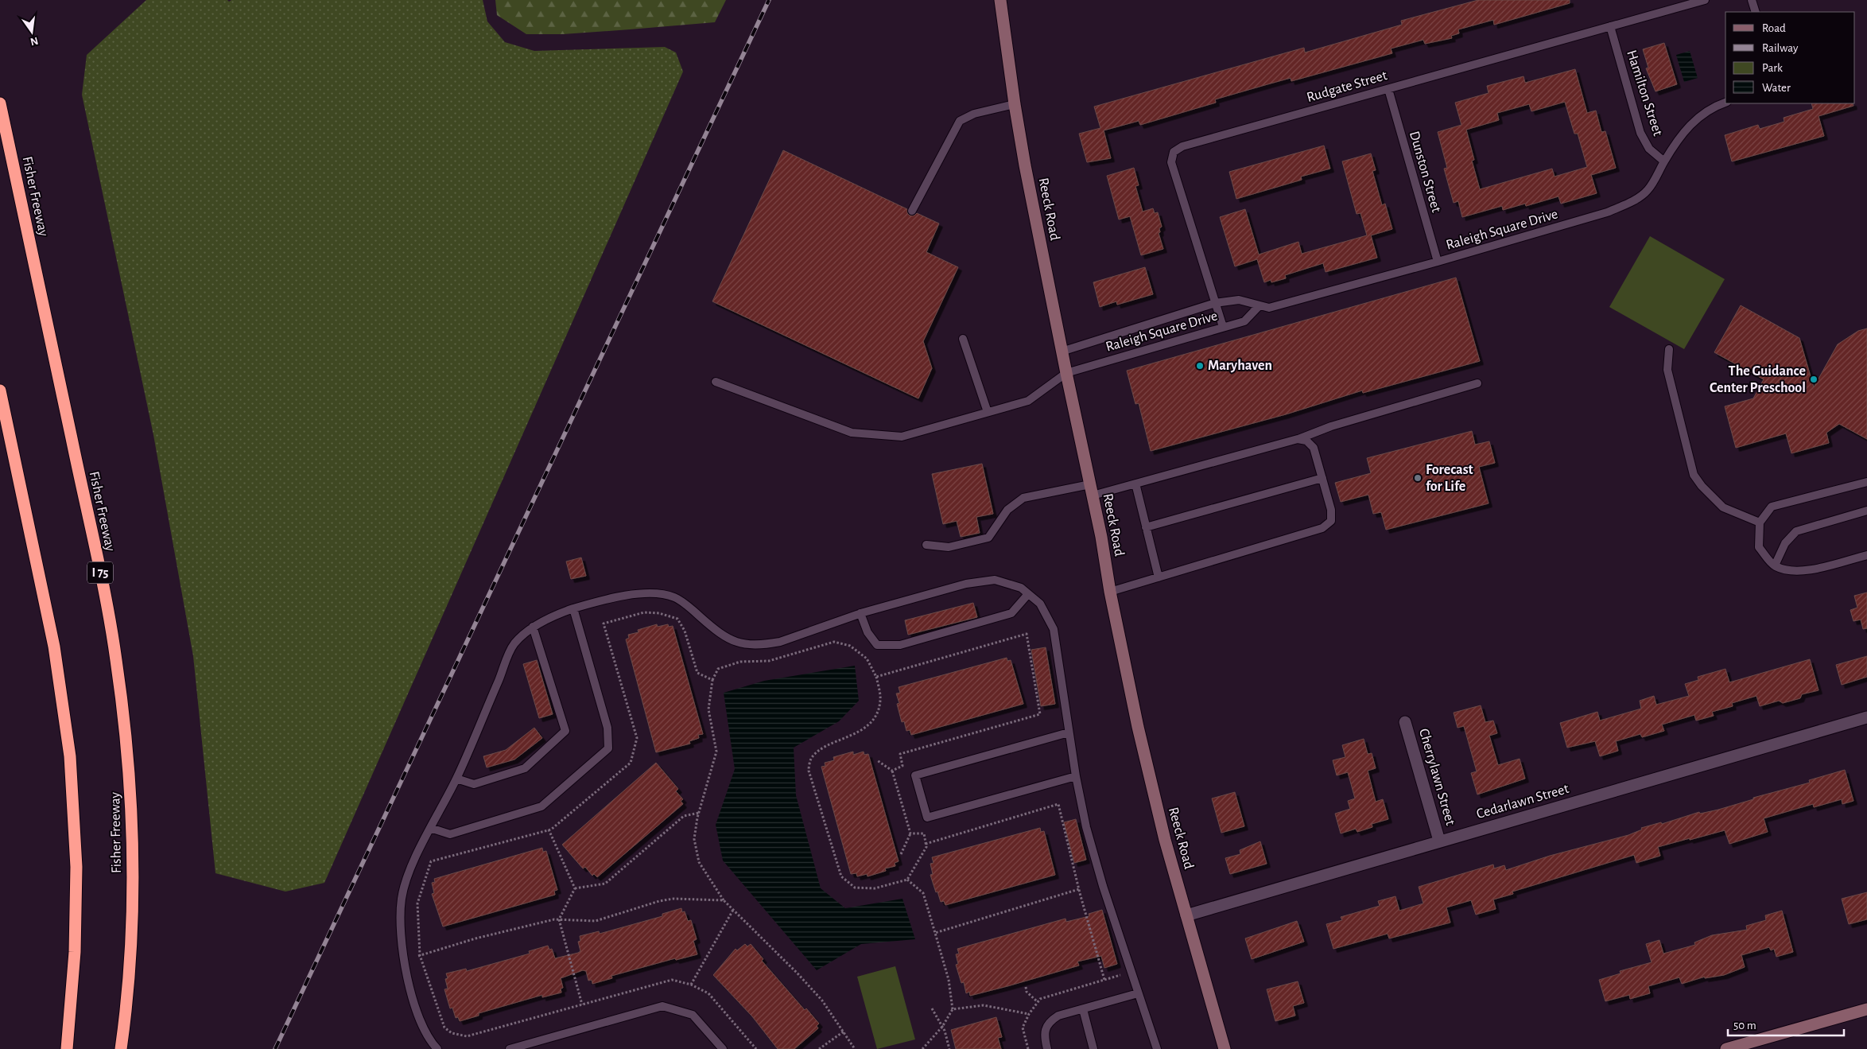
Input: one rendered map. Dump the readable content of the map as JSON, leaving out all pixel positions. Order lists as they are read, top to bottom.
{
  "streets": {
    "highway": ["Fisher Freeway", "I 75"],
    "street": ["Reeck Road", "Cherrylawn Street", "Cedarlawn Street"],
    "lane": [
      "Rudgate Street",
      "Hamilton Street",
      "Dunston Street",
      "Raleigh Square Drive"
    ]
  },
  "crossings": [
    ["Rudgate Street", "Hamilton Street"],
    ["Rudgate Street", "Dunston Street"],
    ["Rudgate Street", "Raleigh Square Drive"],
    ["Hamilton Street", "Raleigh Square Drive"],
    ["Dunston Street", "Raleigh Square Drive"],
    ["Reeck Road", "Raleigh Square Drive"],
    ["Reeck Road", "Cedarlawn Street"],
    ["Cherrylawn Street", "Cedarlawn Street"]
  ],
  "places": ["Maryhaven", "The Guidance Center Preschool", "Forecast for Life"],
  "legend": [
    "Road",
    "Railway",
    "Park",
    "Water"
  ],
  "scale_bar": "50 m",
  "north": "bottom"
}
